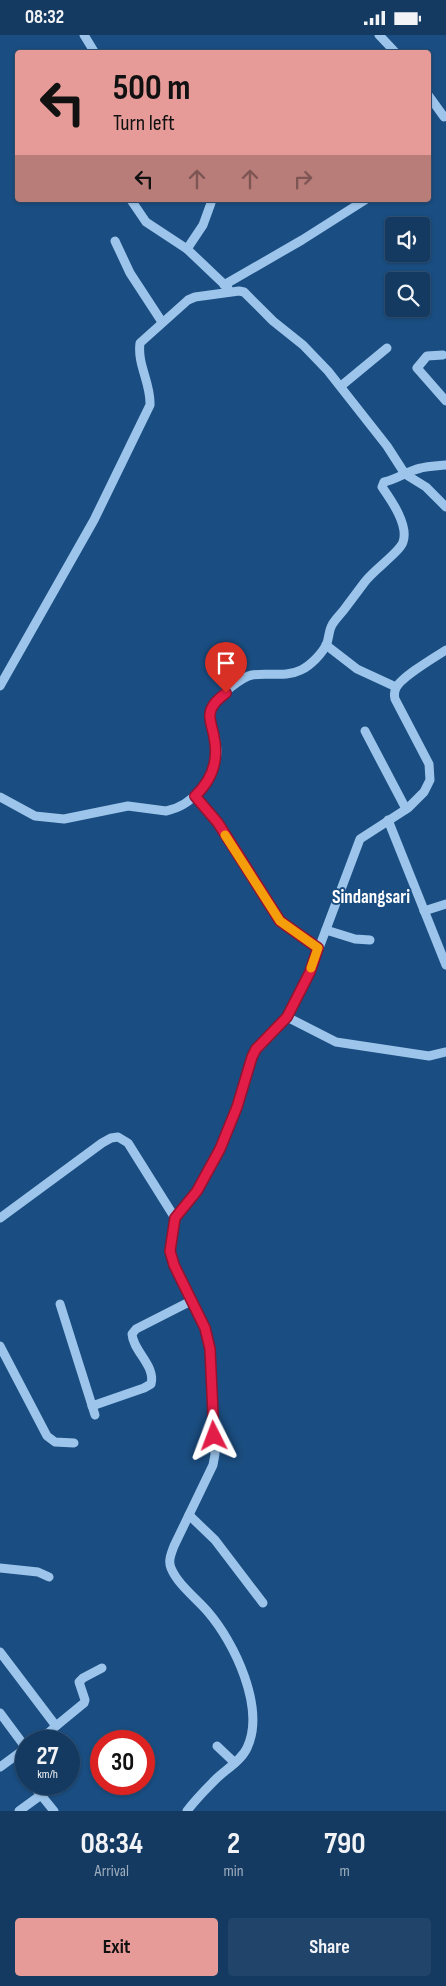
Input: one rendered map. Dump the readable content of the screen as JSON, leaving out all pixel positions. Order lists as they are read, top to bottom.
{
  "districts": ["Sindangsari"],
  "page": {
    "status": "08:32",
    "turn": ["500 m", "Turn left"],
    "speed": "27 km/h",
    "limit": "30",
    "eta": [
      "08:34",
      "Arrival",
      "2",
      "min",
      "790",
      "m"
    ],
    "buttons": ["Exit", "Share"]
  }
}
